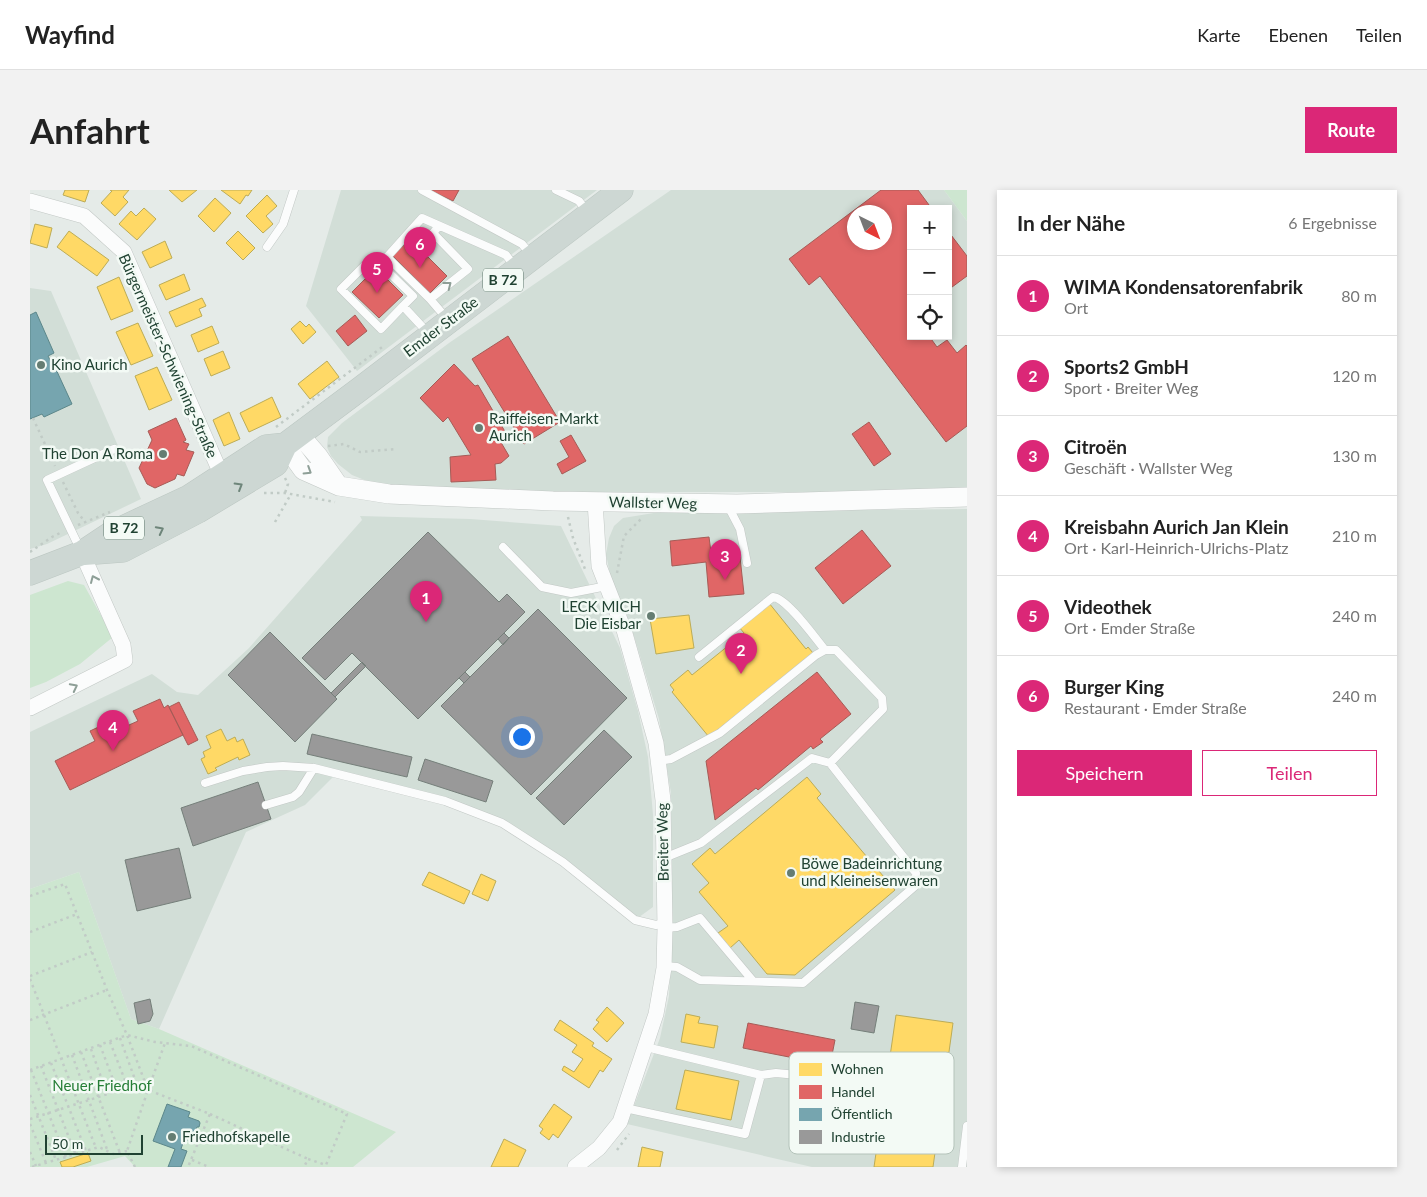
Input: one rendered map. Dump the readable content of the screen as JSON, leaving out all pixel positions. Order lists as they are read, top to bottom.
{
  "streets": {
    "main road": ["B 72", "Emder Straße"],
    "street": ["Bürgermeister-Schwiening-Straße", "Wallster Weg", "Breiter Weg"]
  },
  "crossings": [
    ["Emder Straße", "Bürgermeister-Schwiening-Straße"],
    ["Emder Straße", "Wallster Weg"],
    ["Wallster Weg", "Breiter Weg"]
  ],
  "parks": ["Neuer Friedhof"],
  "places": [
    "Kino Aurich",
    "Raiffeisen-Markt Aurich",
    "The Don A Roma",
    "LECK MICH Die Eisbar",
    "Böwe Badeinrichtung und Kleineisenwaren",
    "Friedhofskapelle"
  ],
  "legend": [
    "Wohnen",
    "Handel",
    "Öffentlich",
    "Industrie"
  ],
  "scale_bar": "50 m",
  "north": "bottom right",
  "page": {
    "header": "Wayfind",
    "nav": ["Karte", "Ebenen", "Teilen"],
    "buttons": [
      "Route",
      ["Speichern", "Teilen"]
    ],
    "title": "Anfahrt",
    "heading": ["In der Nähe", "6 Ergebnisse"],
    "map_buttons": ["+", "−"],
    "pins": [
      "6",
      "5",
      "3",
      "1",
      "2",
      "4"
    ],
    "list": [
      {
        "mark": "1",
        "name": "WIMA Kondensatorenfabrik",
        "note": "Ort",
        "value": "80 m"
      },
      {
        "mark": "2",
        "name": "Sports2 GmbH",
        "note": "Sport · Breiter Weg",
        "value": "120 m"
      },
      {
        "mark": "3",
        "name": "Citroën",
        "note": "Geschäft · Wallster Weg",
        "value": "130 m"
      },
      {
        "mark": "4",
        "name": "Kreisbahn Aurich Jan Klein",
        "note": "Ort · Karl-Heinrich-Ulrichs-Platz",
        "value": "210 m"
      },
      {
        "mark": "5",
        "name": "Videothek",
        "note": "Ort · Emder Straße",
        "value": "240 m"
      },
      {
        "mark": "6",
        "name": "Burger King",
        "note": "Restaurant · Emder Straße",
        "value": "240 m"
      }
    ],
    "scale": "50 m"
  }
}
